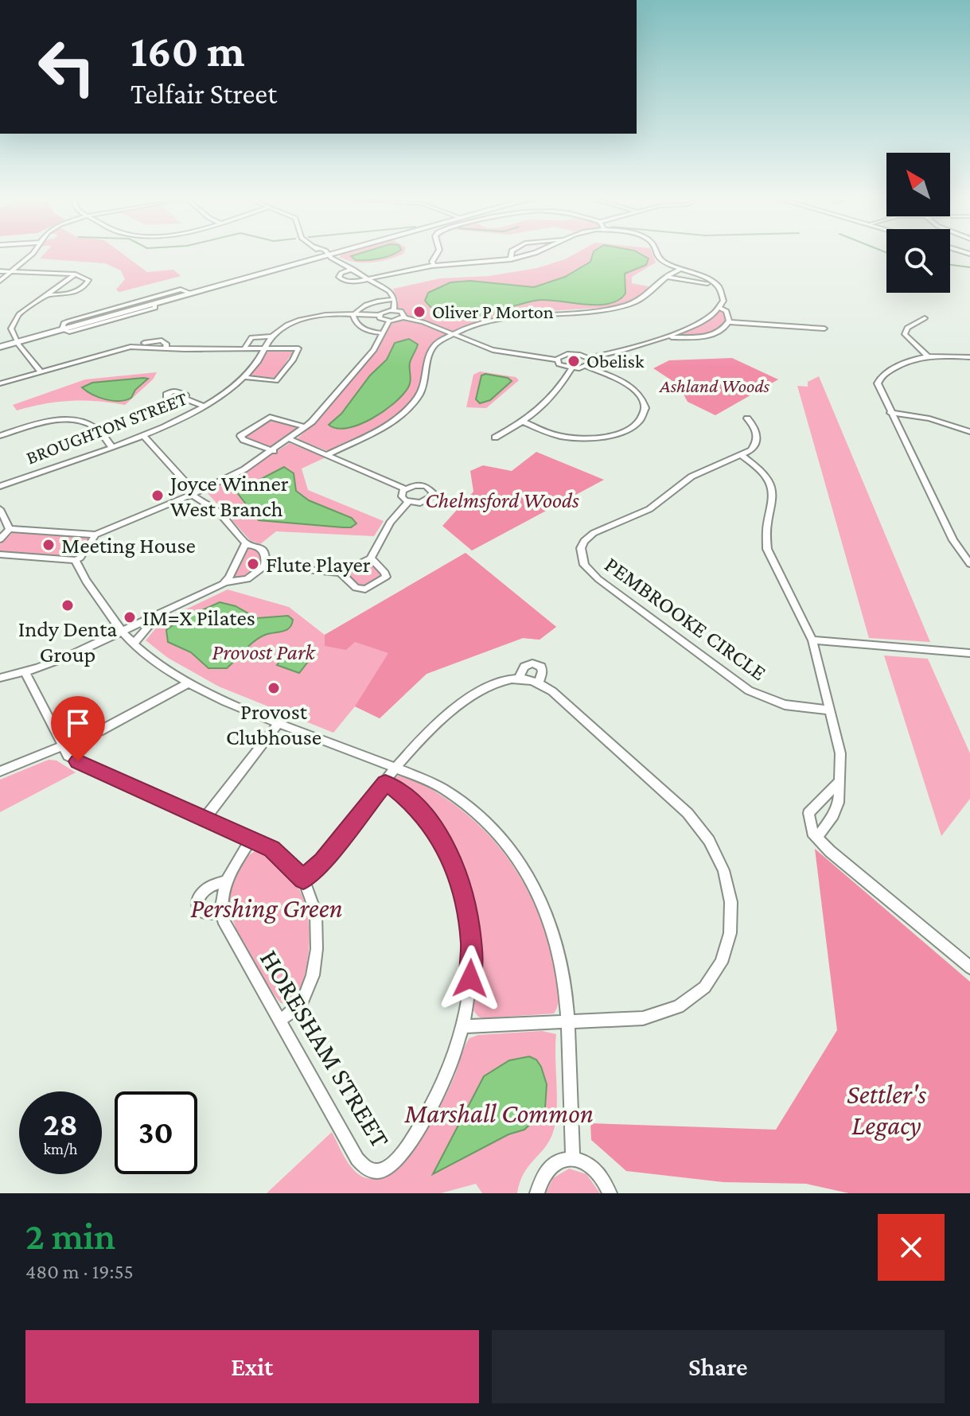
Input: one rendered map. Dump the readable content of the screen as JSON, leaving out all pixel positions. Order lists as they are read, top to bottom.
{
  "streets": {
    "street": ["BROUGHTON STREET", "PEMBROOKE CIRCLE", "HORESHAM STREET"]
  },
  "parks": [
    "Ashland Woods",
    "Chelmsford Woods",
    "Provost Park",
    "Pershing Green",
    "Settler's Legacy",
    "Marshall Common"
  ],
  "places": [
    "Oliver P Morton",
    "Obelisk",
    "Joyce Winner West Branch",
    "Meeting House",
    "Flute Player",
    "Indy Denta Group",
    "IM=X Pilates",
    "Provost Clubhouse"
  ],
  "north": "top left",
  "page": {
    "turn": ["160 m", "Telfair Street"],
    "speed": "28 km/h",
    "limit": "30",
    "heading": ["2 min", "480 m · 19:55"],
    "buttons": ["Exit", "Share"]
  }
}
